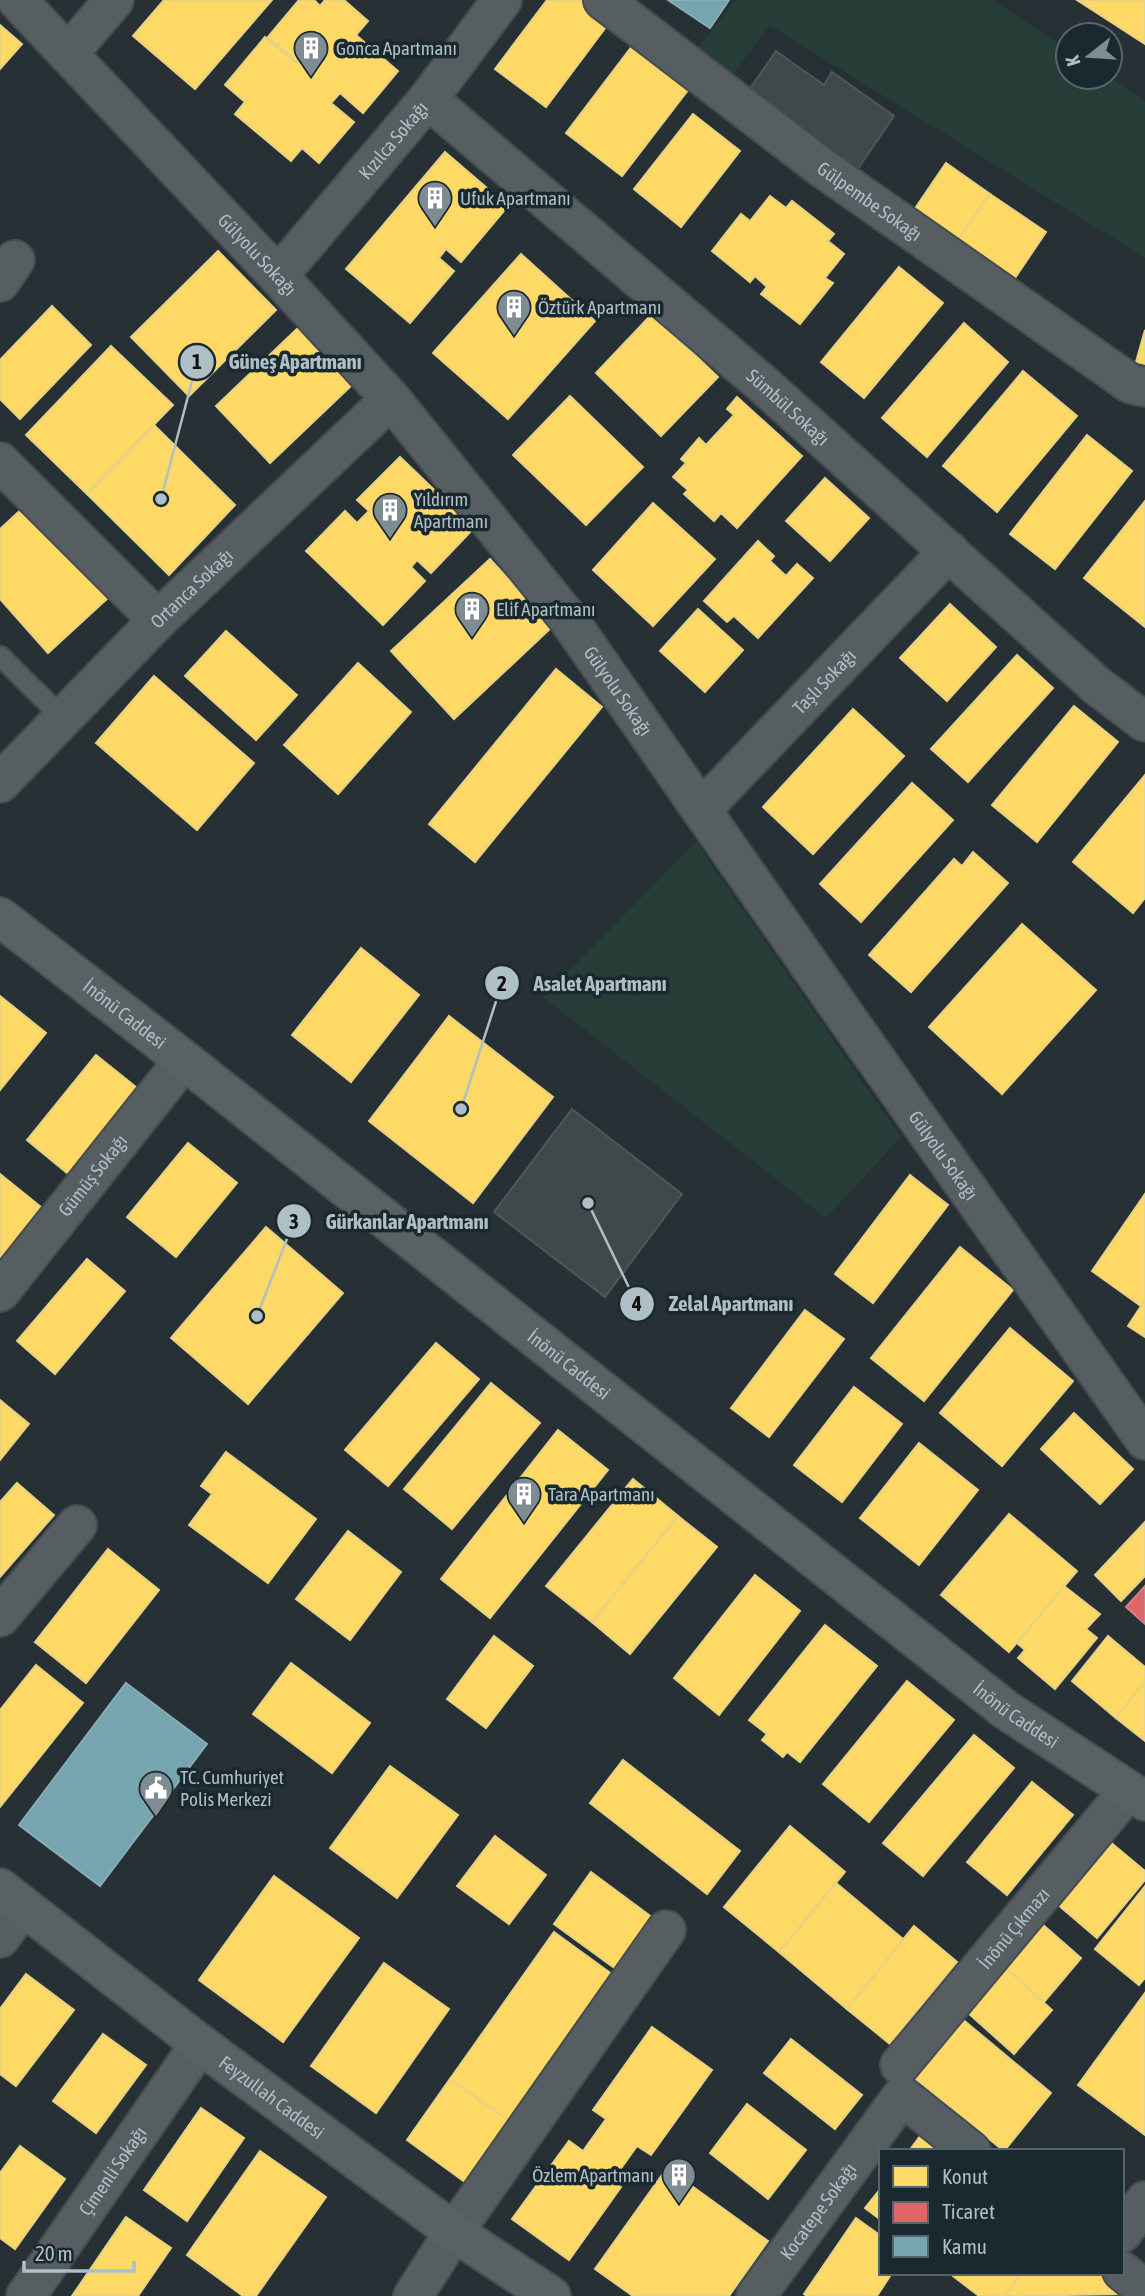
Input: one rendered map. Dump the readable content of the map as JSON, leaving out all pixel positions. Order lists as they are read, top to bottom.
{
  "streets": {
    "main road": ["İnönü Caddesi", "Feyzullah Caddesi"],
    "street": [
      "Kızılca Sokağı",
      "Gülpembe Sokağı",
      "Gülyolu Sokağı",
      "Sümbül Sokağı",
      "Ortanca Sokağı",
      "Taşlı Sokağı",
      "Gümüş Sokağı",
      "İnönü Çıkmazı",
      "Çimenli Sokağı",
      "Kocatepe Sokağı"
    ]
  },
  "crossings": [
    ["Kızılca Sokağı", "Gülyolu Sokağı"],
    ["Kızılca Sokağı", "Sümbül Sokağı"],
    ["Gülyolu Sokağı", "Ortanca Sokağı"],
    ["Gülyolu Sokağı", "Taşlı Sokağı"],
    ["Sümbül Sokağı", "Taşlı Sokağı"],
    ["İnönü Caddesi", "Gümüş Sokağı"],
    ["İnönü Caddesi", "İnönü Çıkmazı"],
    ["Feyzullah Caddesi", "Çimenli Sokağı"]
  ],
  "places": {
    "building": [
      "Gonca Apartmanı",
      "Ufuk Apartmanı",
      "Öztürk Apartmanı",
      "Yıldırım Apartmanı",
      "Elif Apartmanı",
      "Tara Apartmanı",
      "Özlem Apartmanı"
    ],
    "other": [
      "Güneş Apartmanı",
      "Asalet Apartmanı",
      "Zelal Apartmanı",
      "Gürkanlar Apartmanı"
    ],
    "public building": ["TC. Cumhuriyet Polis Merkezi"]
  },
  "legend": ["Konut", "Ticaret", "Kamu"],
  "scale_bar": "20 m",
  "north": "left"
}
